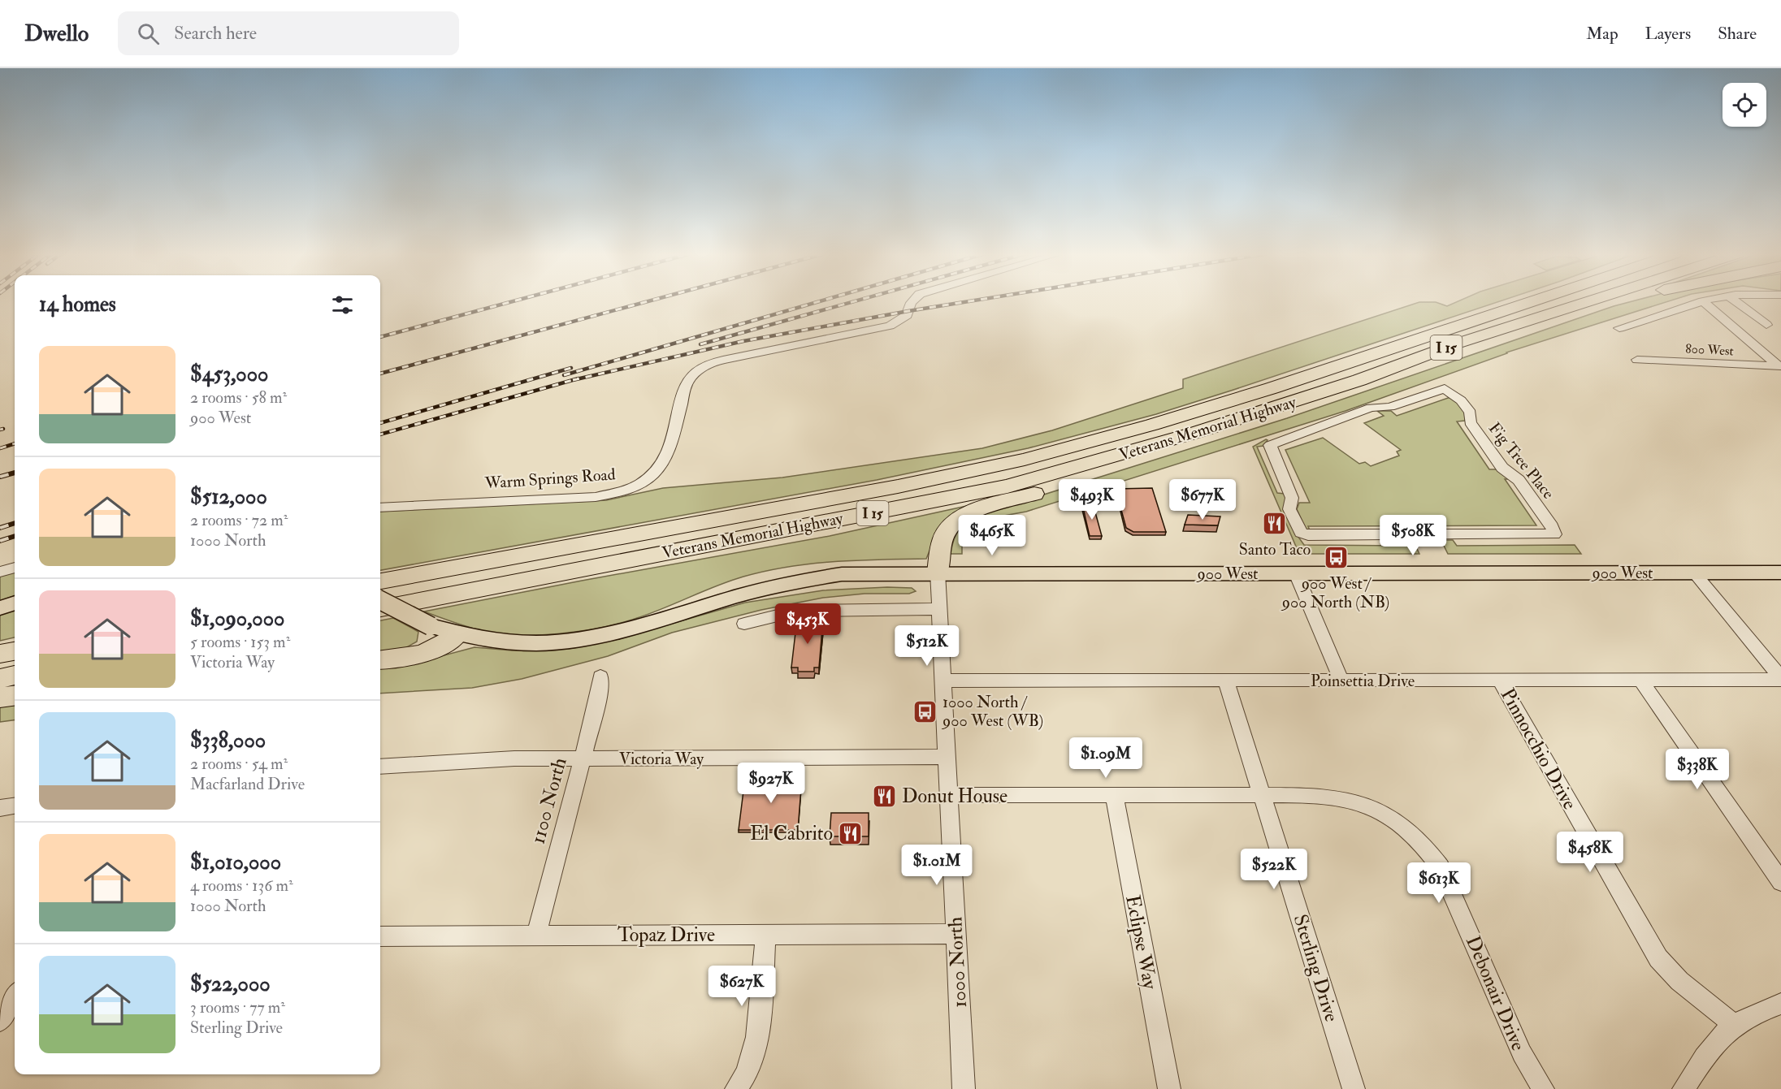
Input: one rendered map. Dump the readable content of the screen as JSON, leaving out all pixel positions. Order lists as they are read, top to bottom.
{
  "streets": {
    "highway": ["I 15", "Veterans Memorial Highway"],
    "main road": ["900 West"],
    "street": [
      "800 West",
      "Fig Tree Place",
      "Warm Springs Road",
      "Poinsettia Drive",
      "Pinnocchio Drive",
      "Victoria Way",
      "1100 North",
      "Topaz Drive",
      "Eclipse Way",
      "1000 North",
      "Sterling Drive",
      "Debonair Drive"
    ]
  },
  "crossings": [
    ["900 West", "1000 North"],
    ["Poinsettia Drive", "Pinnocchio Drive"],
    ["Poinsettia Drive", "1000 North"],
    ["Poinsettia Drive", "Sterling Drive"],
    ["Victoria Way", "1100 North"],
    ["Victoria Way", "1000 North"],
    ["1100 North", "Topaz Drive"],
    ["Topaz Drive", "1000 North"],
    ["Sterling Drive", "Debonair Drive"]
  ],
  "places": {
    "restaurant": ["Santo Taco", "Donut House", "El Cabrito"],
    "bus stop": ["900 West / 900 North (NB)", "1000 North / 900 West (WB)"]
  },
  "page": {
    "header": "Dwello",
    "search": "Search here",
    "nav": ["Map", "Layers", "Share"],
    "heading": "14 homes",
    "list": [
      {
        "name": "$453,000",
        "note": "2 rooms · 58 m² · 900 West"
      },
      {
        "name": "$512,000",
        "note": "2 rooms · 72 m² · 1000 North"
      },
      {
        "name": "$1,090,000",
        "note": "5 rooms · 153 m² · Victoria Way"
      },
      {
        "name": "$338,000",
        "note": "2 rooms · 54 m² · Macfarland Drive"
      },
      {
        "name": "$1,010,000",
        "note": "4 rooms · 136 m² · 1000 North"
      },
      {
        "name": "$522,000",
        "note": "3 rooms · 77 m² · Sterling Drive"
      }
    ],
    "price": [
      "$493K",
      "$677K",
      "$465K",
      "$508K",
      "$453K",
      "$512K",
      "$1.09M",
      "$338K",
      "$927K",
      "$458K",
      "$1.01M",
      "$522K",
      "$613K",
      "$627K"
    ]
  }
}
